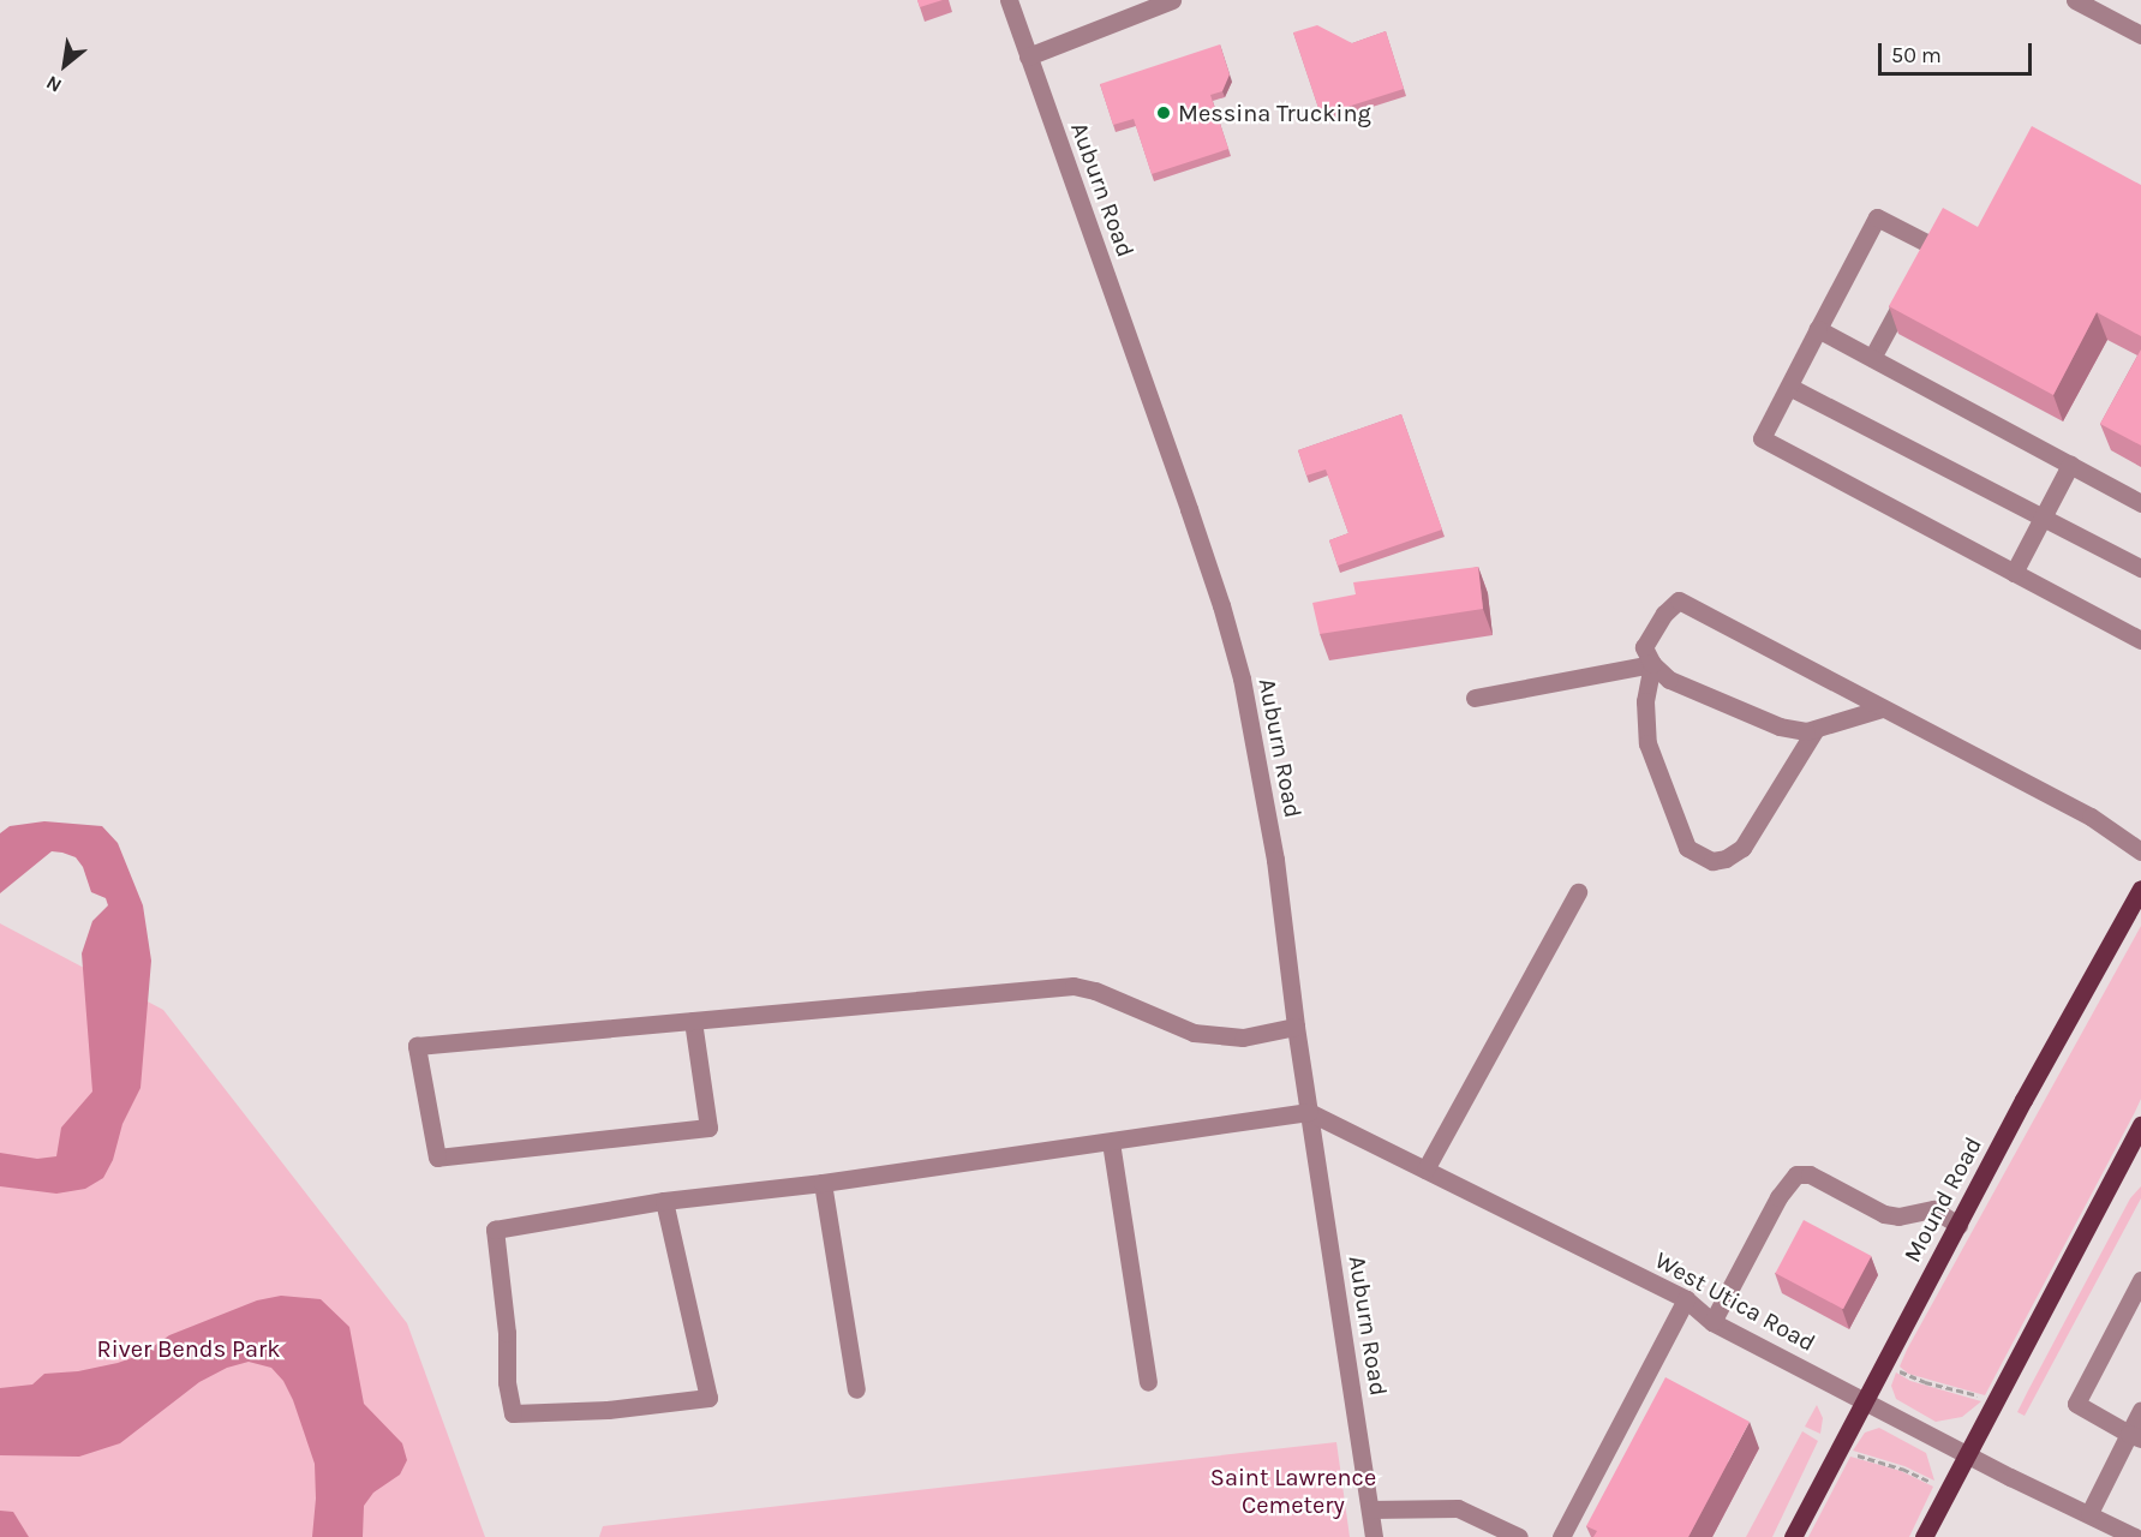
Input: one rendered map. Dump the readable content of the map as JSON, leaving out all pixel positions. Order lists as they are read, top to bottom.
{
  "streets": {
    "main road": ["Mound Road"],
    "street": ["Auburn Road", "West Utica Road"]
  },
  "crossings": [
    ["Auburn Road", "West Utica Road"],
    ["Mound Road", "West Utica Road"]
  ],
  "parks": ["River Bends Park", "Saint Lawrence Cemetery"],
  "places": ["Messina Trucking"],
  "scale_bar": "50 m",
  "north": "bottom left"
}
